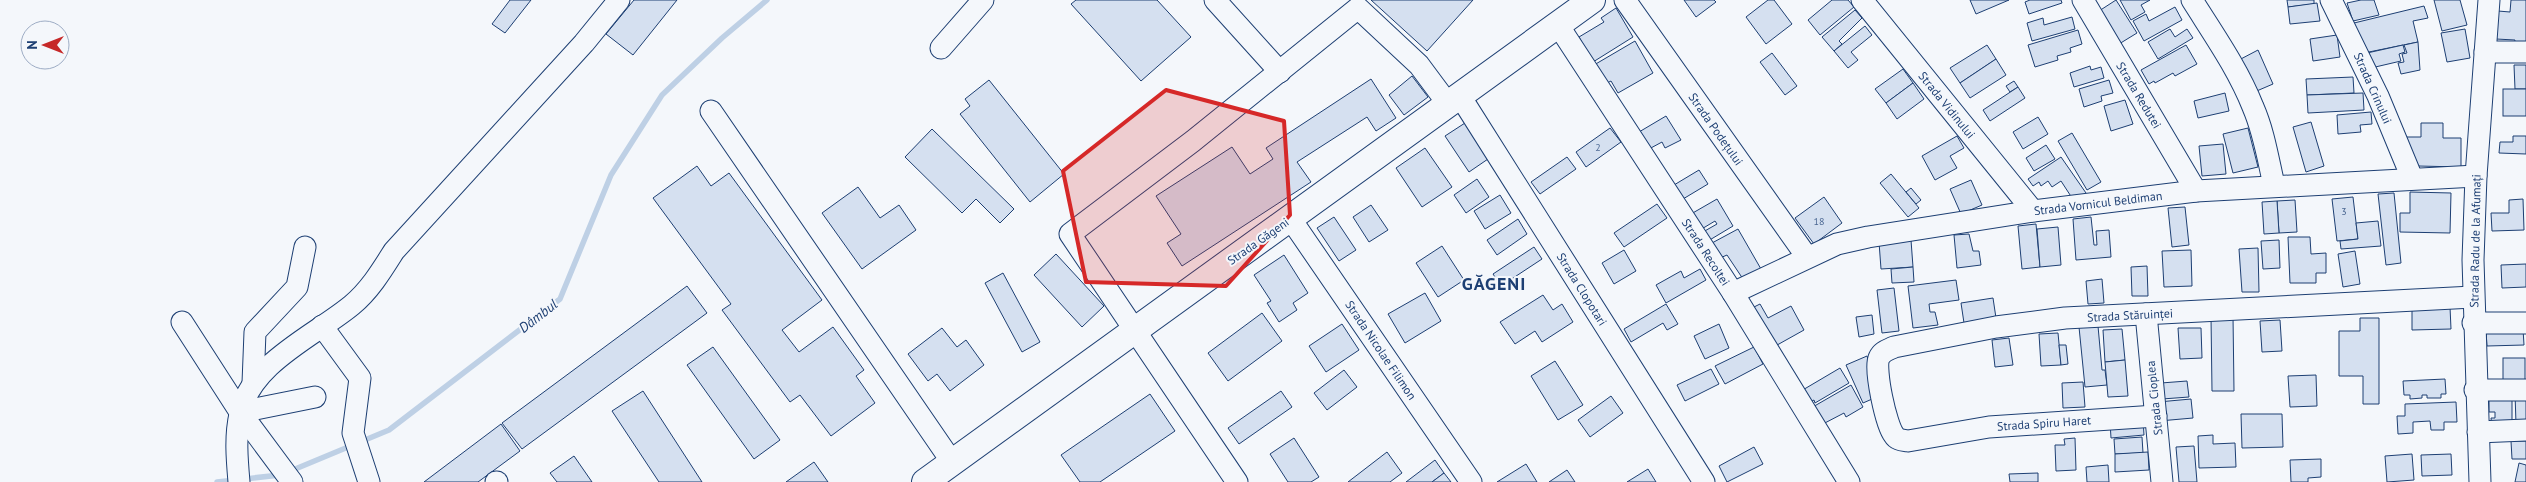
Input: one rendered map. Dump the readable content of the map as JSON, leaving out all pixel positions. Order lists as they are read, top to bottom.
{
  "streets": {
    "main road": ["Strada Găgeni"],
    "street": [
      "Strada Crinului",
      "Strada Redutei",
      "Strada Vidinului",
      "Strada Podețului",
      "Strada Vornicul Beldiman",
      "Strada Radu de la Afumați",
      "Strada Recoltei",
      "Strada Clopotari",
      "Strada Stăruinței",
      "Strada Nicolae Filimon",
      "Strada Cioplea",
      "Strada Spiru Haret"
    ]
  },
  "crossings": [
    ["Strada Crinului", "Strada Vornicul Beldiman"],
    ["Strada Redutei", "Strada Vornicul Beldiman"],
    ["Strada Vidinului", "Strada Vornicul Beldiman"],
    ["Strada Podețului", "Strada Vornicul Beldiman"],
    ["Strada Vornicul Beldiman", "Strada Radu de la Afumați"],
    ["Strada Vornicul Beldiman", "Strada Recoltei"],
    ["Strada Găgeni", "Strada Recoltei"],
    ["Strada Găgeni", "Strada Clopotari"],
    ["Strada Găgeni", "Strada Nicolae Filimon"],
    ["Strada Radu de la Afumați", "Strada Stăruinței"],
    ["Strada Stăruinței", "Strada Cioplea"],
    ["Strada Stăruinței", "Strada Spiru Haret"],
    ["Strada Cioplea", "Strada Spiru Haret"]
  ],
  "districts": ["GĂGENI"],
  "water": ["Dâmbul"],
  "house_numbers": ["2", "3", "18"],
  "north": "left"
}
